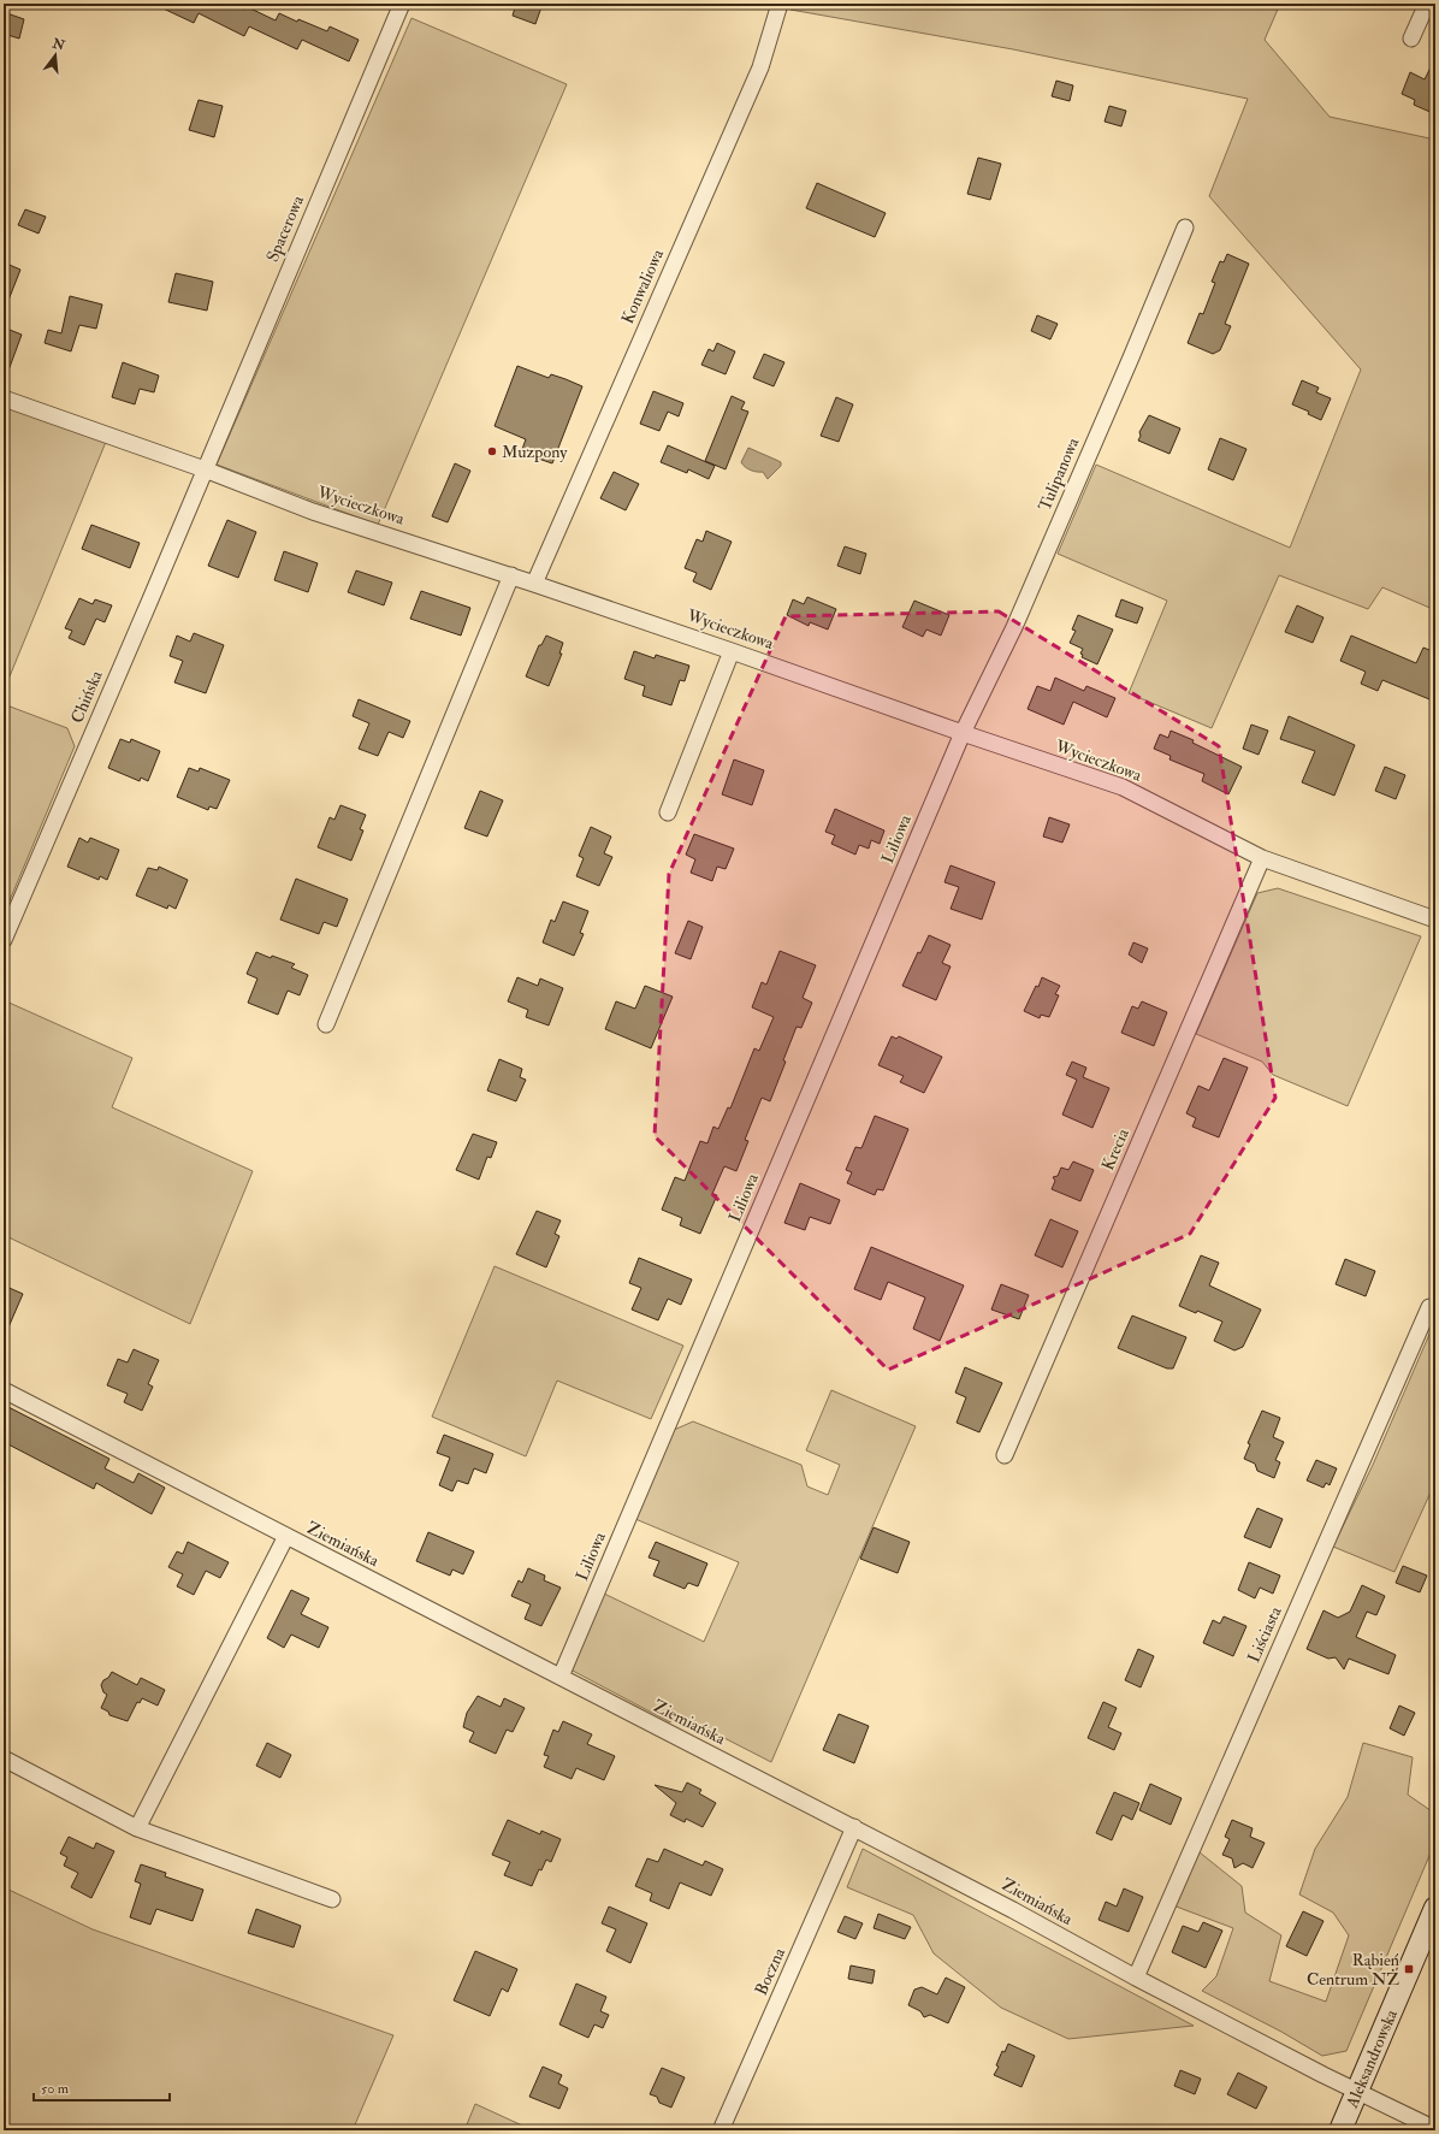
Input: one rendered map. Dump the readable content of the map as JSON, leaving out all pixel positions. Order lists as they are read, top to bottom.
{
  "streets": {
    "main road": ["Aleksandrowska"],
    "street": [
      "Spacerowa",
      "Konwaliowa",
      "Tulipanowa",
      "Wycieczkowa",
      "Chińska",
      "Liliowa",
      "Krecia",
      "Ziemiańska",
      "Liściasta",
      "Boczna"
    ]
  },
  "crossings": [
    ["Spacerowa", "Wycieczkowa"],
    ["Spacerowa", "Chińska"],
    ["Konwaliowa", "Wycieczkowa"],
    ["Tulipanowa", "Wycieczkowa"],
    ["Tulipanowa", "Liliowa"],
    ["Wycieczkowa", "Chińska"],
    ["Wycieczkowa", "Liliowa"],
    ["Wycieczkowa", "Krecia"],
    ["Liliowa", "Ziemiańska"],
    ["Ziemiańska", "Liściasta"],
    ["Ziemiańska", "Boczna"],
    ["Ziemiańska", "Aleksandrowska"]
  ],
  "places": {
    "other": ["Muzpony"],
    "transit": ["Rąbień Centrum NŻ"]
  },
  "scale_bar": "50 m",
  "north": "top"
}
